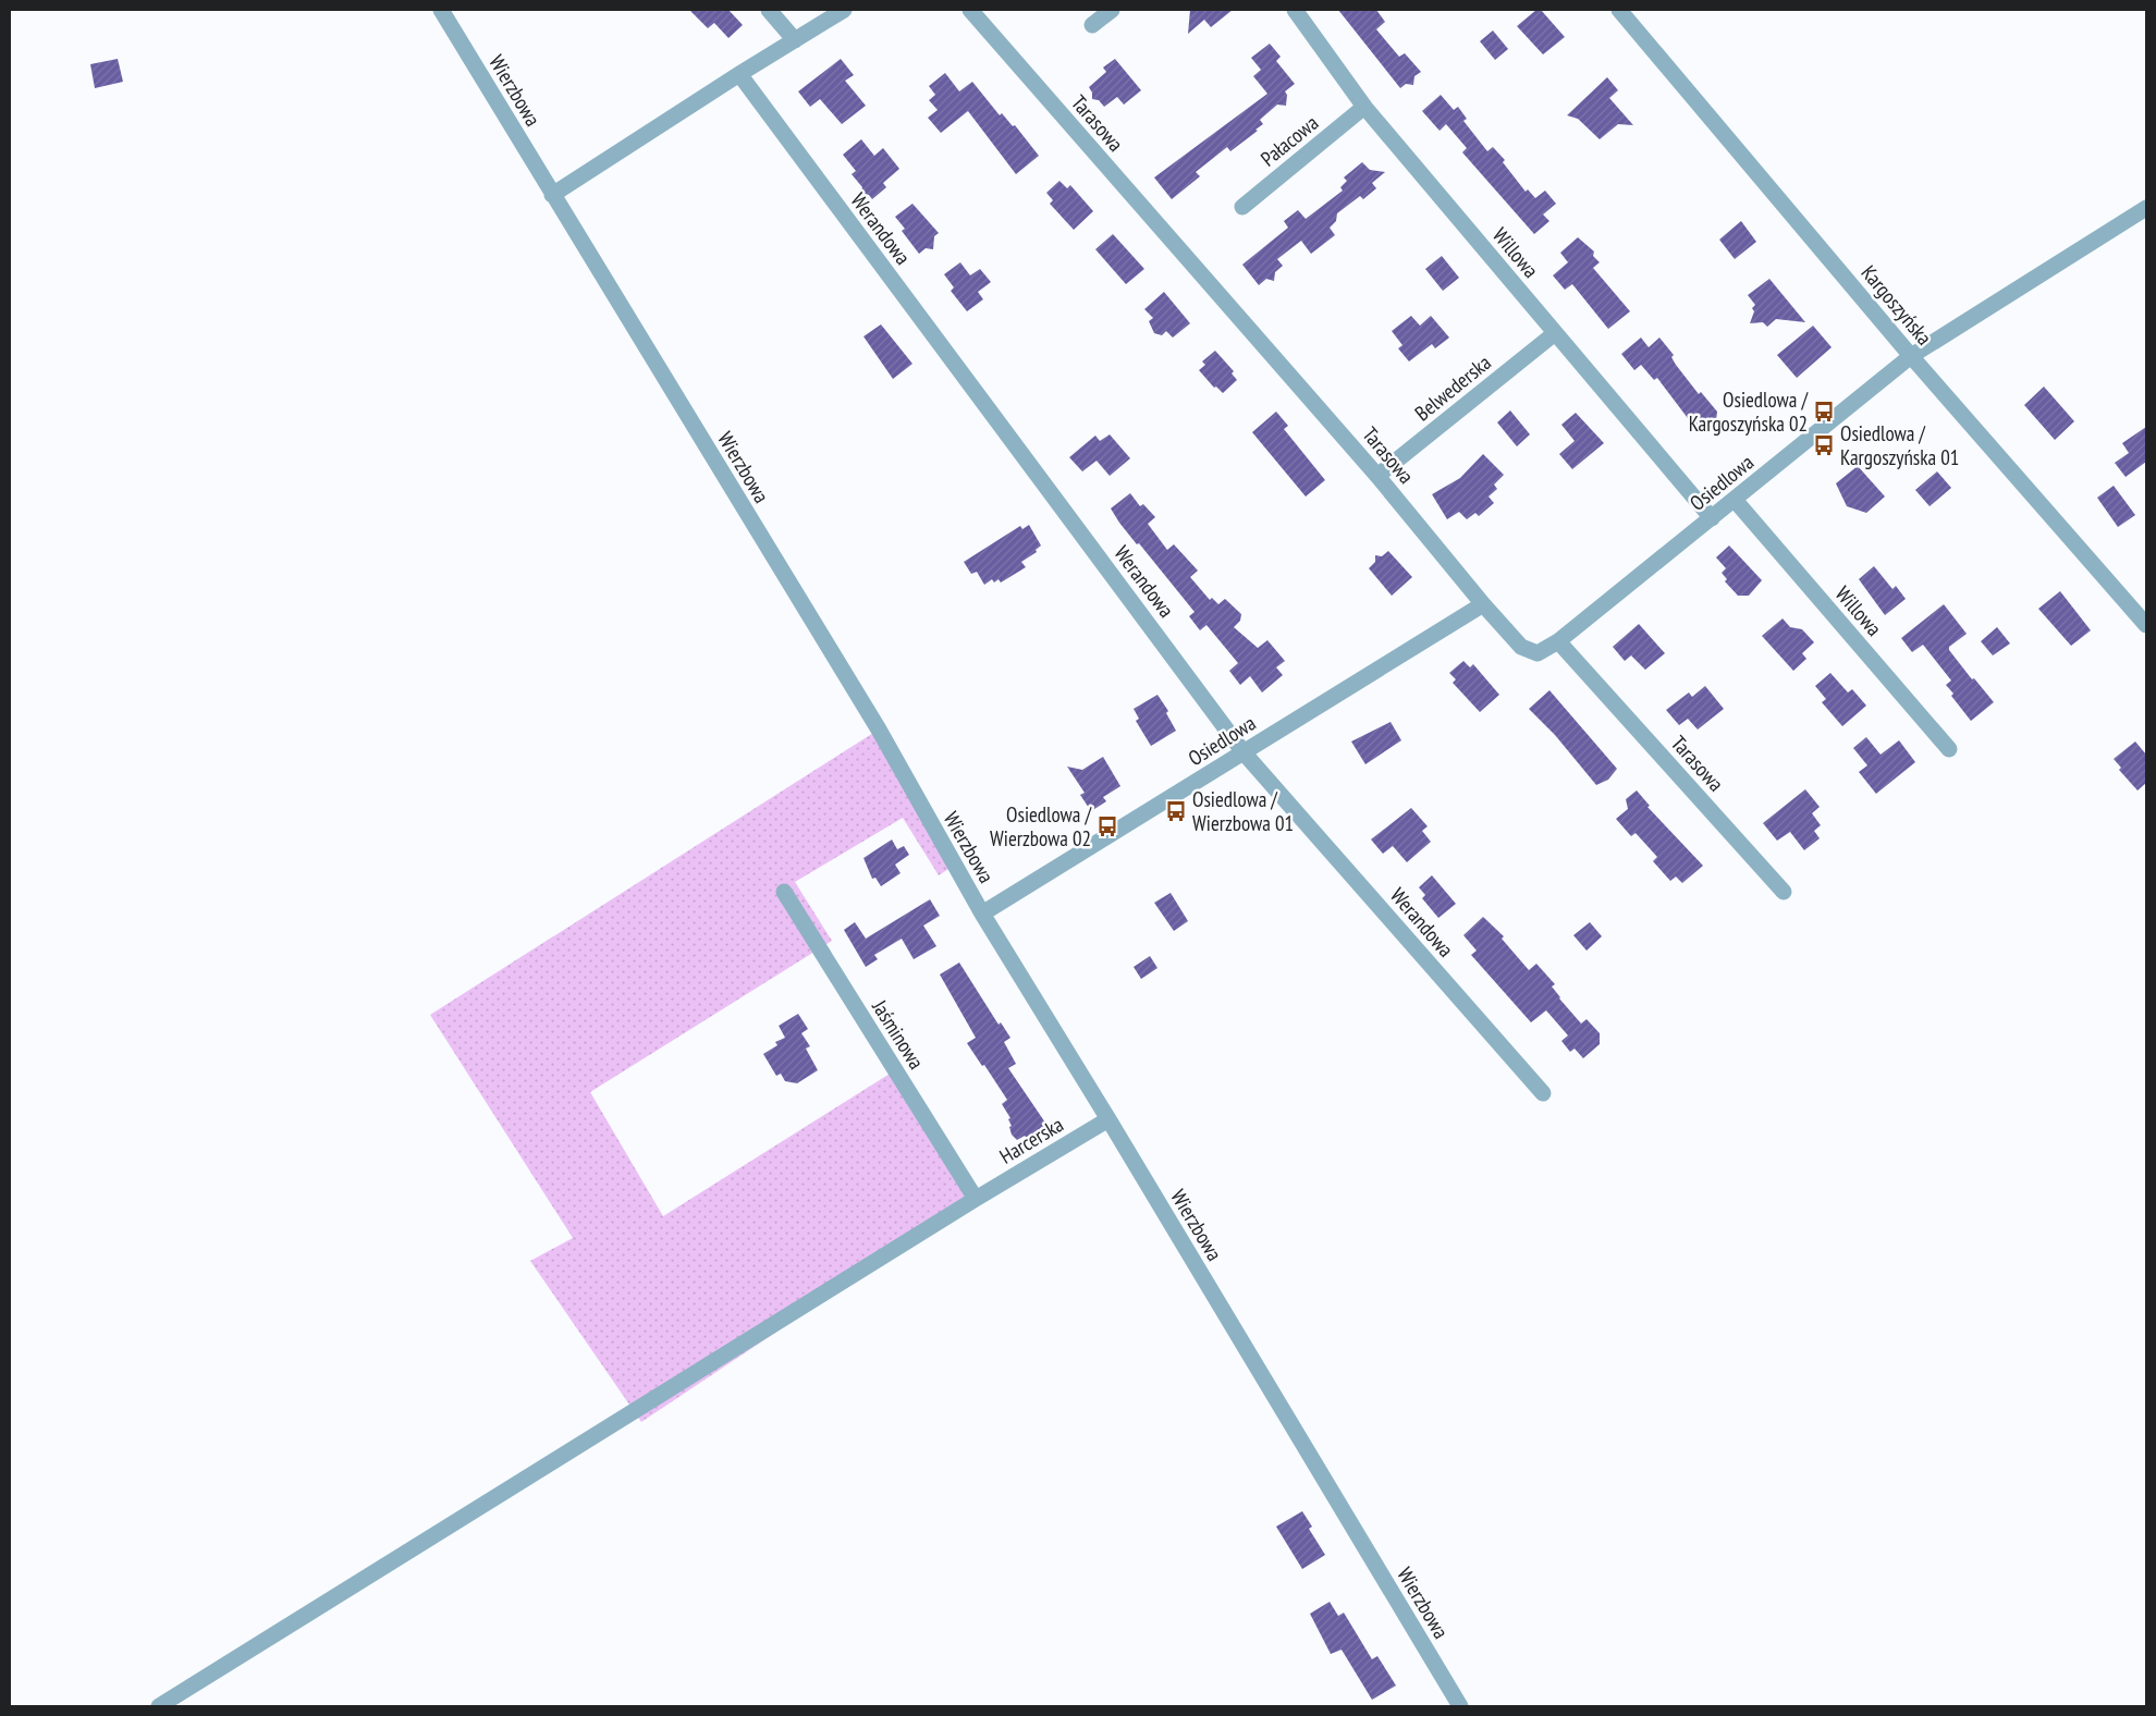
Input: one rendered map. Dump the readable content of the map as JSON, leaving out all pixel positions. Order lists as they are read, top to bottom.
{
  "streets": {
    "street": [
      "Wierzbowa",
      "Tarasowa",
      "Pałacowa",
      "Werandowa",
      "Willowa",
      "Kargoszyńska",
      "Belwederska",
      "Osiedlowa",
      "Jaśminowa",
      "Harcerska"
    ]
  },
  "crossings": [
    ["Wierzbowa", "Osiedlowa"],
    ["Wierzbowa", "Harcerska"],
    ["Tarasowa", "Belwederska"],
    ["Tarasowa", "Osiedlowa"],
    ["Pałacowa", "Willowa"],
    ["Werandowa", "Osiedlowa"],
    ["Willowa", "Belwederska"],
    ["Willowa", "Osiedlowa"],
    ["Kargoszyńska", "Osiedlowa"],
    ["Jaśminowa", "Harcerska"]
  ],
  "places": {
    "bus stop": [
      "Osiedlowa / Kargoszyńska 02",
      "Osiedlowa / Kargoszyńska 01",
      "Osiedlowa / Wierzbowa 01",
      "Osiedlowa / Wierzbowa 02"
    ]
  }
}
